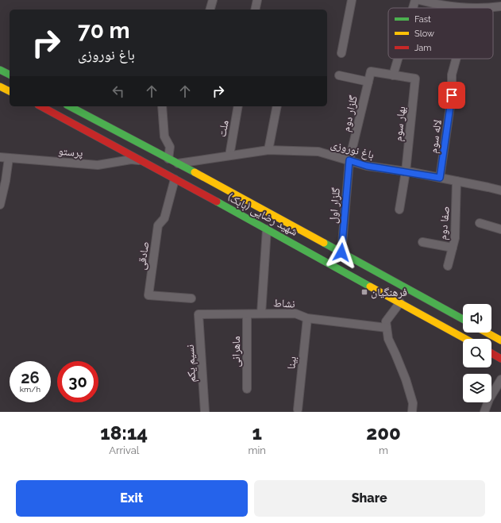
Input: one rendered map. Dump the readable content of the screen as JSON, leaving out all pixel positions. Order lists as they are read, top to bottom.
{
  "streets": {
    "main road": ["شهید رضایی (بابک)"],
    "street": [
      "گلزار دوم",
      "بهار سوم",
      "ملت",
      "لاله سوم",
      "باغ نوروزی",
      "پرستو",
      "گلزار اول",
      "صفا دوم",
      "صادقی",
      "نشاط",
      "ماهرانی",
      "بینا",
      "نسیم یکم"
    ]
  },
  "crossings": [
    ["گلزار دوم", "بهار سوم"],
    ["گلزار دوم", "باغ نوروزی"],
    ["گلزار دوم", "گلزار اول"],
    ["بهار سوم", "باغ نوروزی"],
    ["ملت", "باغ نوروزی"],
    ["لاله سوم", "باغ نوروزی"],
    ["باغ نوروزی", "گلزار اول"],
    ["باغ نوروزی", "شهید رضایی (بابک)"],
    ["باغ نوروزی", "صفا دوم"],
    ["پرستو", "شهید رضایی (بابک)"],
    ["گلزار اول", "شهید رضایی (بابک)"],
    ["شهید رضایی (بابک)", "صادقی"],
    ["نشاط", "ماهرانی"],
    ["نشاط", "بینا"],
    ["نشاط", "نسیم یکم"]
  ],
  "places": {
    "transit": ["فرهنگیان"]
  },
  "legend": ["Fast", "Slow", "Jam"],
  "page": {
    "turn": ["70 m", "باغ نوروزی"],
    "speed": "26 km/h",
    "limit": "30",
    "eta": [
      "18:14",
      "Arrival",
      "1",
      "min",
      "200",
      "m"
    ],
    "buttons": ["Exit", "Share"]
  }
}
